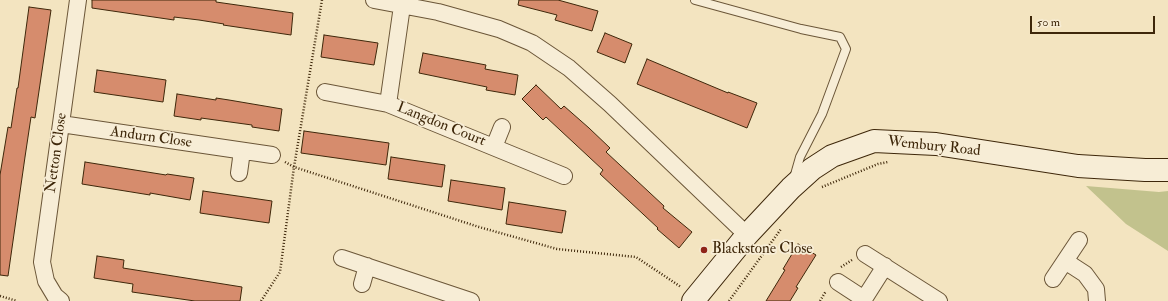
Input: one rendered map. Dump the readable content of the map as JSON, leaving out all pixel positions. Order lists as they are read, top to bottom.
{
  "streets": {
    "street": [
      "Langdon Court",
      "Andurn Close",
      "Wembury Road",
      "Netton Close"
    ]
  },
  "crossings": [
    ["Andurn Close", "Netton Close"]
  ],
  "places": ["Blackstone Close"],
  "scale_bar": "50 m"
}
